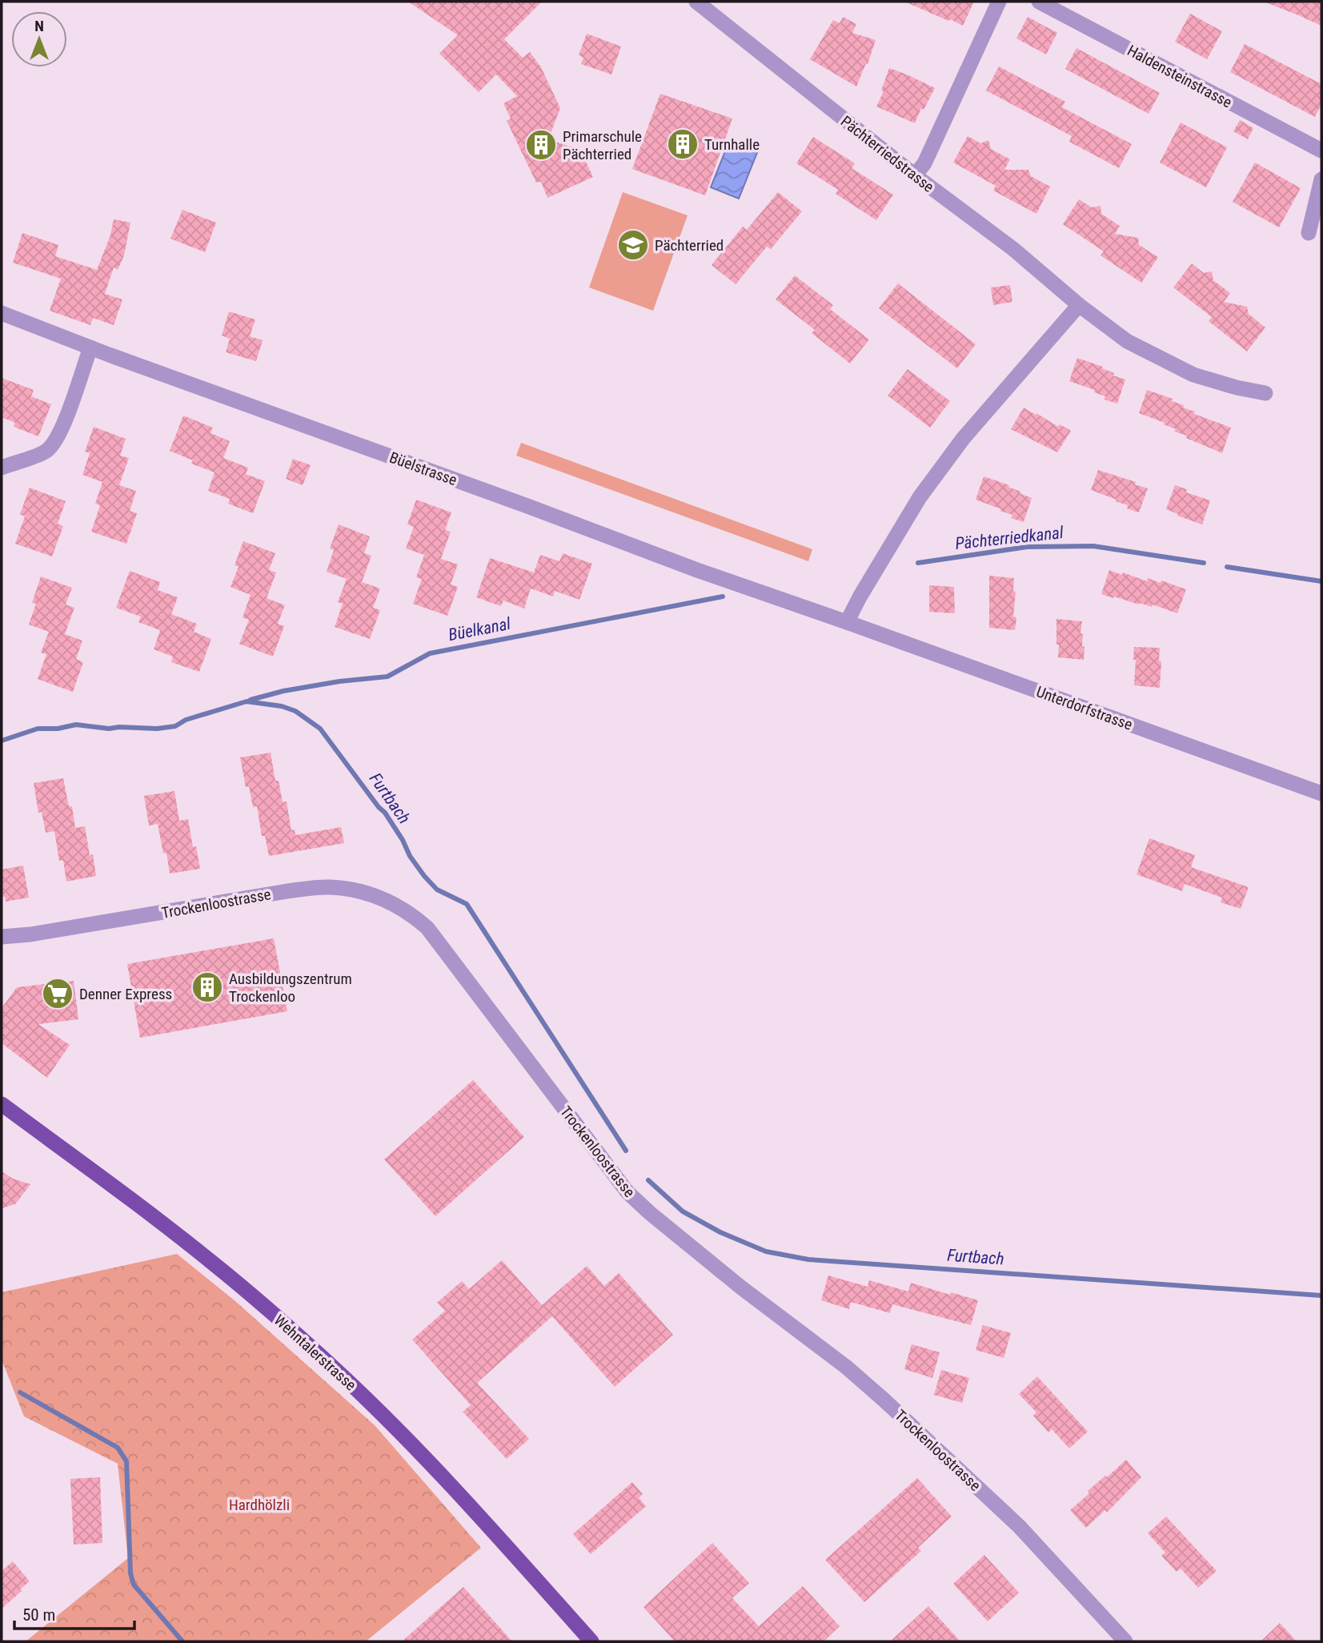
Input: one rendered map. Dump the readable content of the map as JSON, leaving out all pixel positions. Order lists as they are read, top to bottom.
{
  "streets": {
    "main road": ["Wehntalerstrasse"],
    "street": [
      "Haldensteinstrasse",
      "Pächterriedstrasse",
      "Büelstrasse",
      "Unterdorfstrasse",
      "Trockenloostrasse"
    ]
  },
  "crossings": [
    ["Büelstrasse", "Unterdorfstrasse"]
  ],
  "water": ["Pächterriedkanal", "Büelkanal", "Furtbach"],
  "parks": ["Hardhölzli"],
  "places": {
    "building": ["Turnhalle", "Primarschule Pächterried", "Ausbildungszentrum Trockenloo"],
    "school or university": ["Pächterried"],
    "supermarket": ["Denner Express"]
  },
  "scale_bar": "50 m",
  "north": "top"
}
